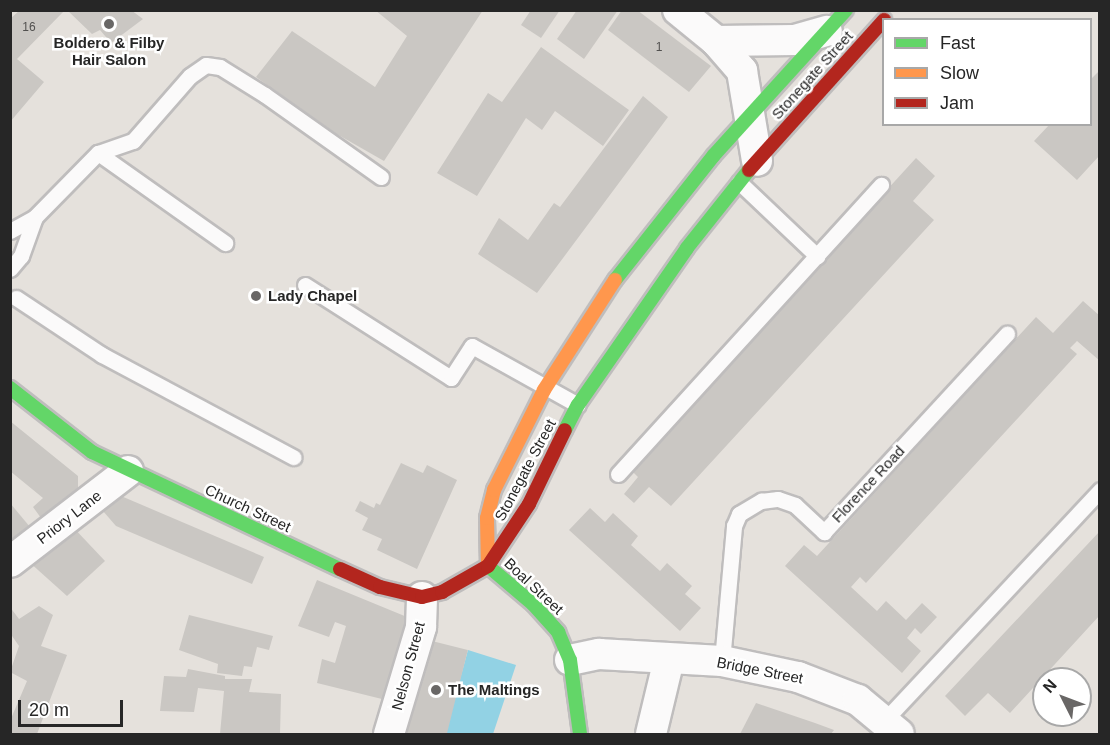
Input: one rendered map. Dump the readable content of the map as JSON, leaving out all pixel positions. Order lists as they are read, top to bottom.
{
  "streets": {
    "street": [
      "Stonegate Street",
      "Church Street",
      "Priory Lane",
      "Boal Street",
      "Nelson Street",
      "Bridge Street"
    ],
    "lane": ["Florence Road"]
  },
  "crossings": [
    ["Stonegate Street", "Boal Street"],
    ["Florence Road", "Bridge Street"],
    ["Church Street", "Priory Lane"],
    ["Church Street", "Nelson Street"],
    ["Boal Street", "Bridge Street"]
  ],
  "places": ["Boldero & Filby Hair Salon", "Lady Chapel", "The Maltings"],
  "house_numbers": ["16", "1"],
  "legend": ["Fast", "Slow", "Jam"],
  "scale_bar": "20 m",
  "north": "top left"
}
